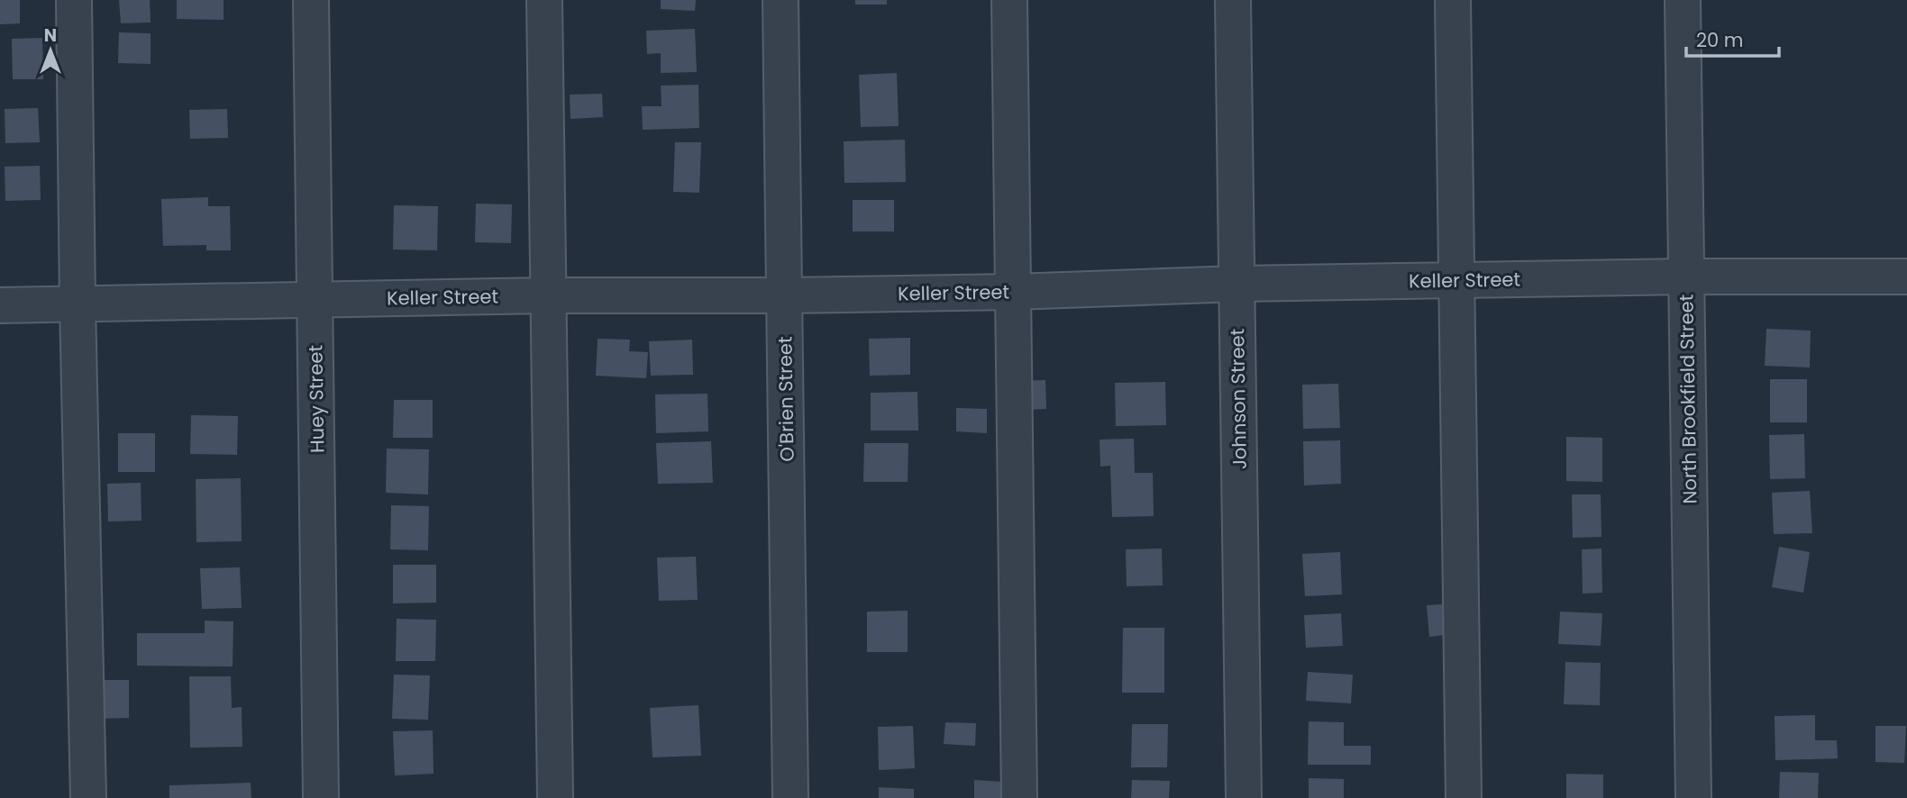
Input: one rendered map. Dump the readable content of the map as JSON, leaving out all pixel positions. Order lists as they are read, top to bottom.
{
  "streets": {
    "street": [
      "Keller Street",
      "Huey Street",
      "O'Brien Street",
      "Johnson Street",
      "North Brookfield Street"
    ]
  },
  "crossings": [
    ["Keller Street", "Huey Street"],
    ["Keller Street", "O'Brien Street"],
    ["Keller Street", "Johnson Street"],
    ["Keller Street", "North Brookfield Street"]
  ],
  "scale_bar": "20 m",
  "north": "top"
}
